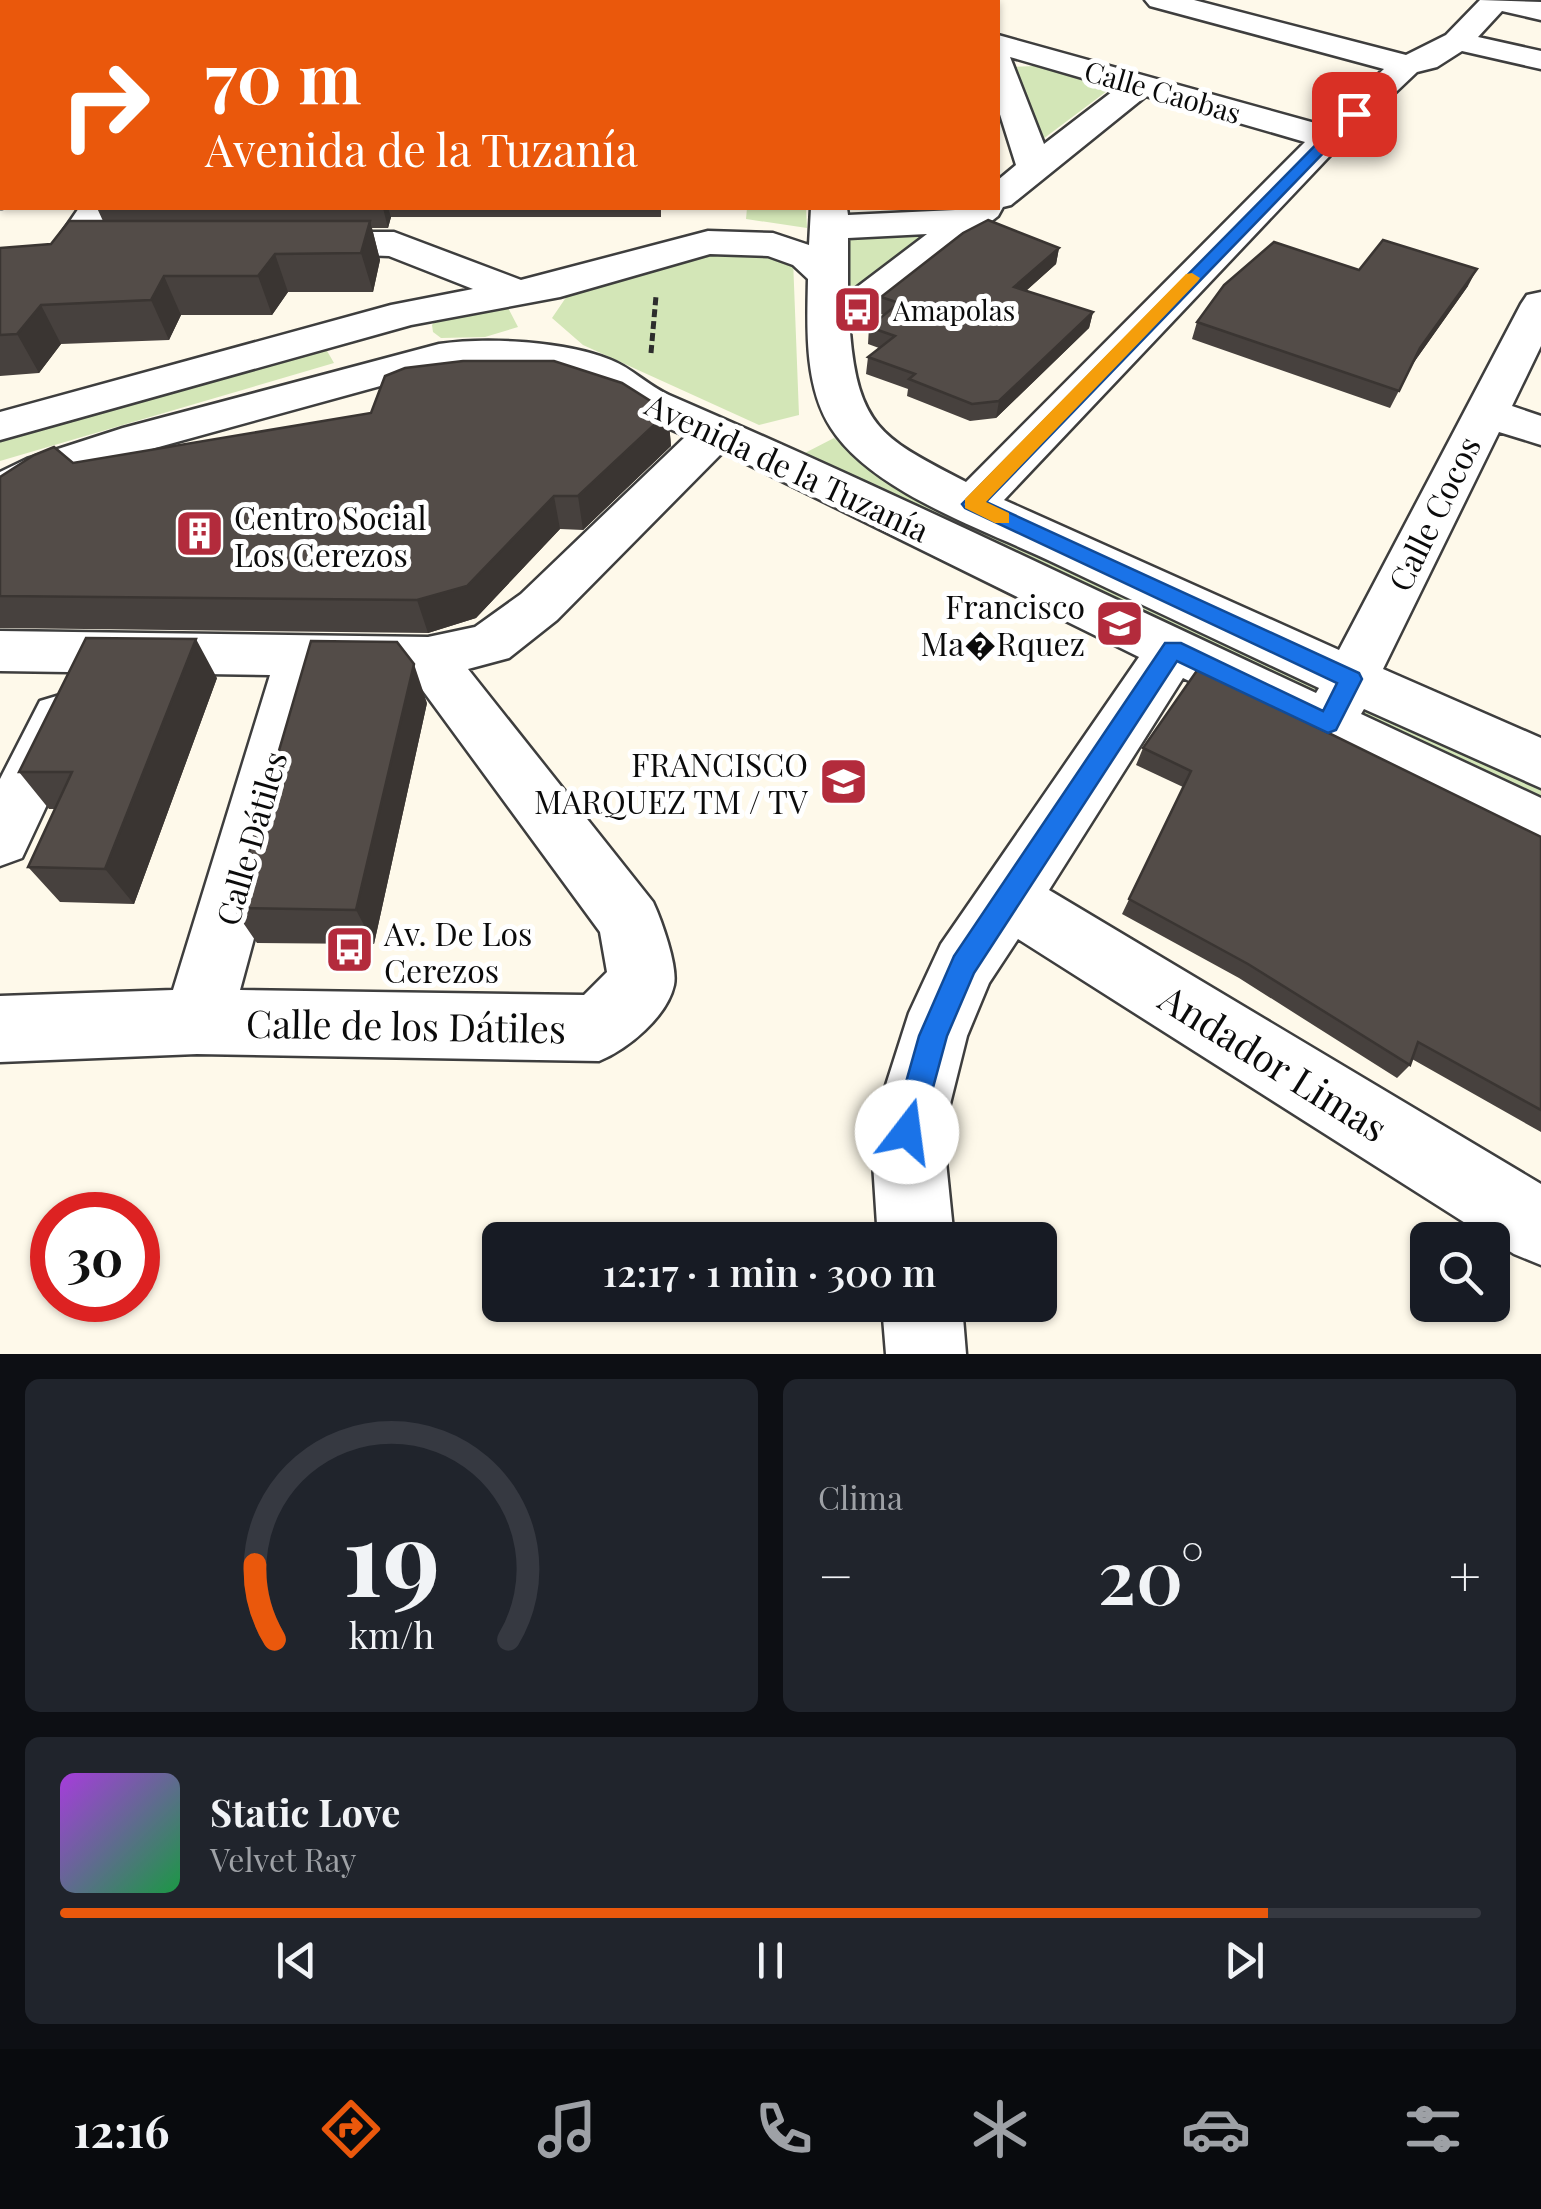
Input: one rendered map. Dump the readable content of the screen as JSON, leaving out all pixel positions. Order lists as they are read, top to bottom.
{
  "streets": {
    "street": [
      "Calle Caobas",
      "Avenida de la Tuzanía",
      "Calle Cocos",
      "Calle Dátiles",
      "Calle de los Dátiles",
      "Andador Limas"
    ]
  },
  "crossings": [
    ["Avenida de la Tuzanía", "Calle Cocos"],
    ["Calle Dátiles", "Calle de los Dátiles"]
  ],
  "places": {
    "bus stop": ["Amapolas", "Av. De Los Cerezos"],
    "building": ["Centro Social Los Cerezos"],
    "school or university": ["Francisco Ma�Rquez", "FRANCISCO MARQUEZ TM / TV"]
  },
  "page": {
    "turn": ["70 m", "Avenida de la Tuzanía"],
    "limit": "30",
    "trip": "12:17 · 1 min · 300 m",
    "tile": "Clima",
    "heat": ["−", "20°", "+"],
    "song": ["Static Love", "Velvet Ray"],
    "tabs": "12:16",
    "gauge": ["19", "km/h"]
  }
}
